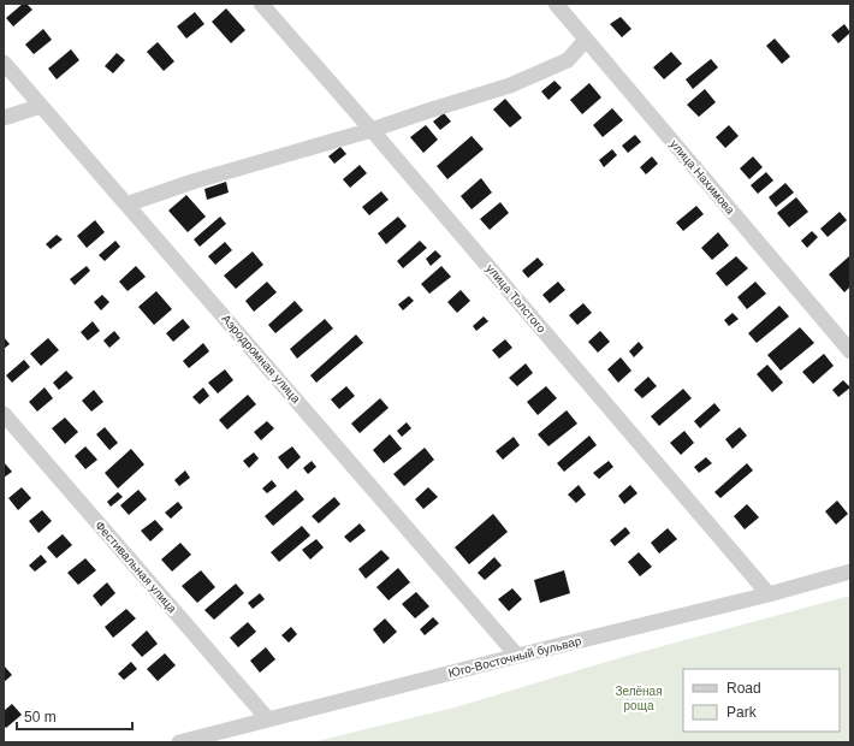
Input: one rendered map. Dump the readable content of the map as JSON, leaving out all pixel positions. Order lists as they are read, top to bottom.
{
  "streets": {
    "street": [
      "улица Нахимова",
      "улица Толстого",
      "Аэродромная улица",
      "Фестивальная улица",
      "Юго-Восточный бульвар"
    ]
  },
  "crossings": [
    ["улица Толстого", "Юго-Восточный бульвар"],
    ["Аэродромная улица", "Юго-Восточный бульвар"],
    ["Фестивальная улица", "Юго-Восточный бульвар"]
  ],
  "parks": ["Зелёная роща"],
  "legend": ["Road", "Park"],
  "scale_bar": "50 m"
}
